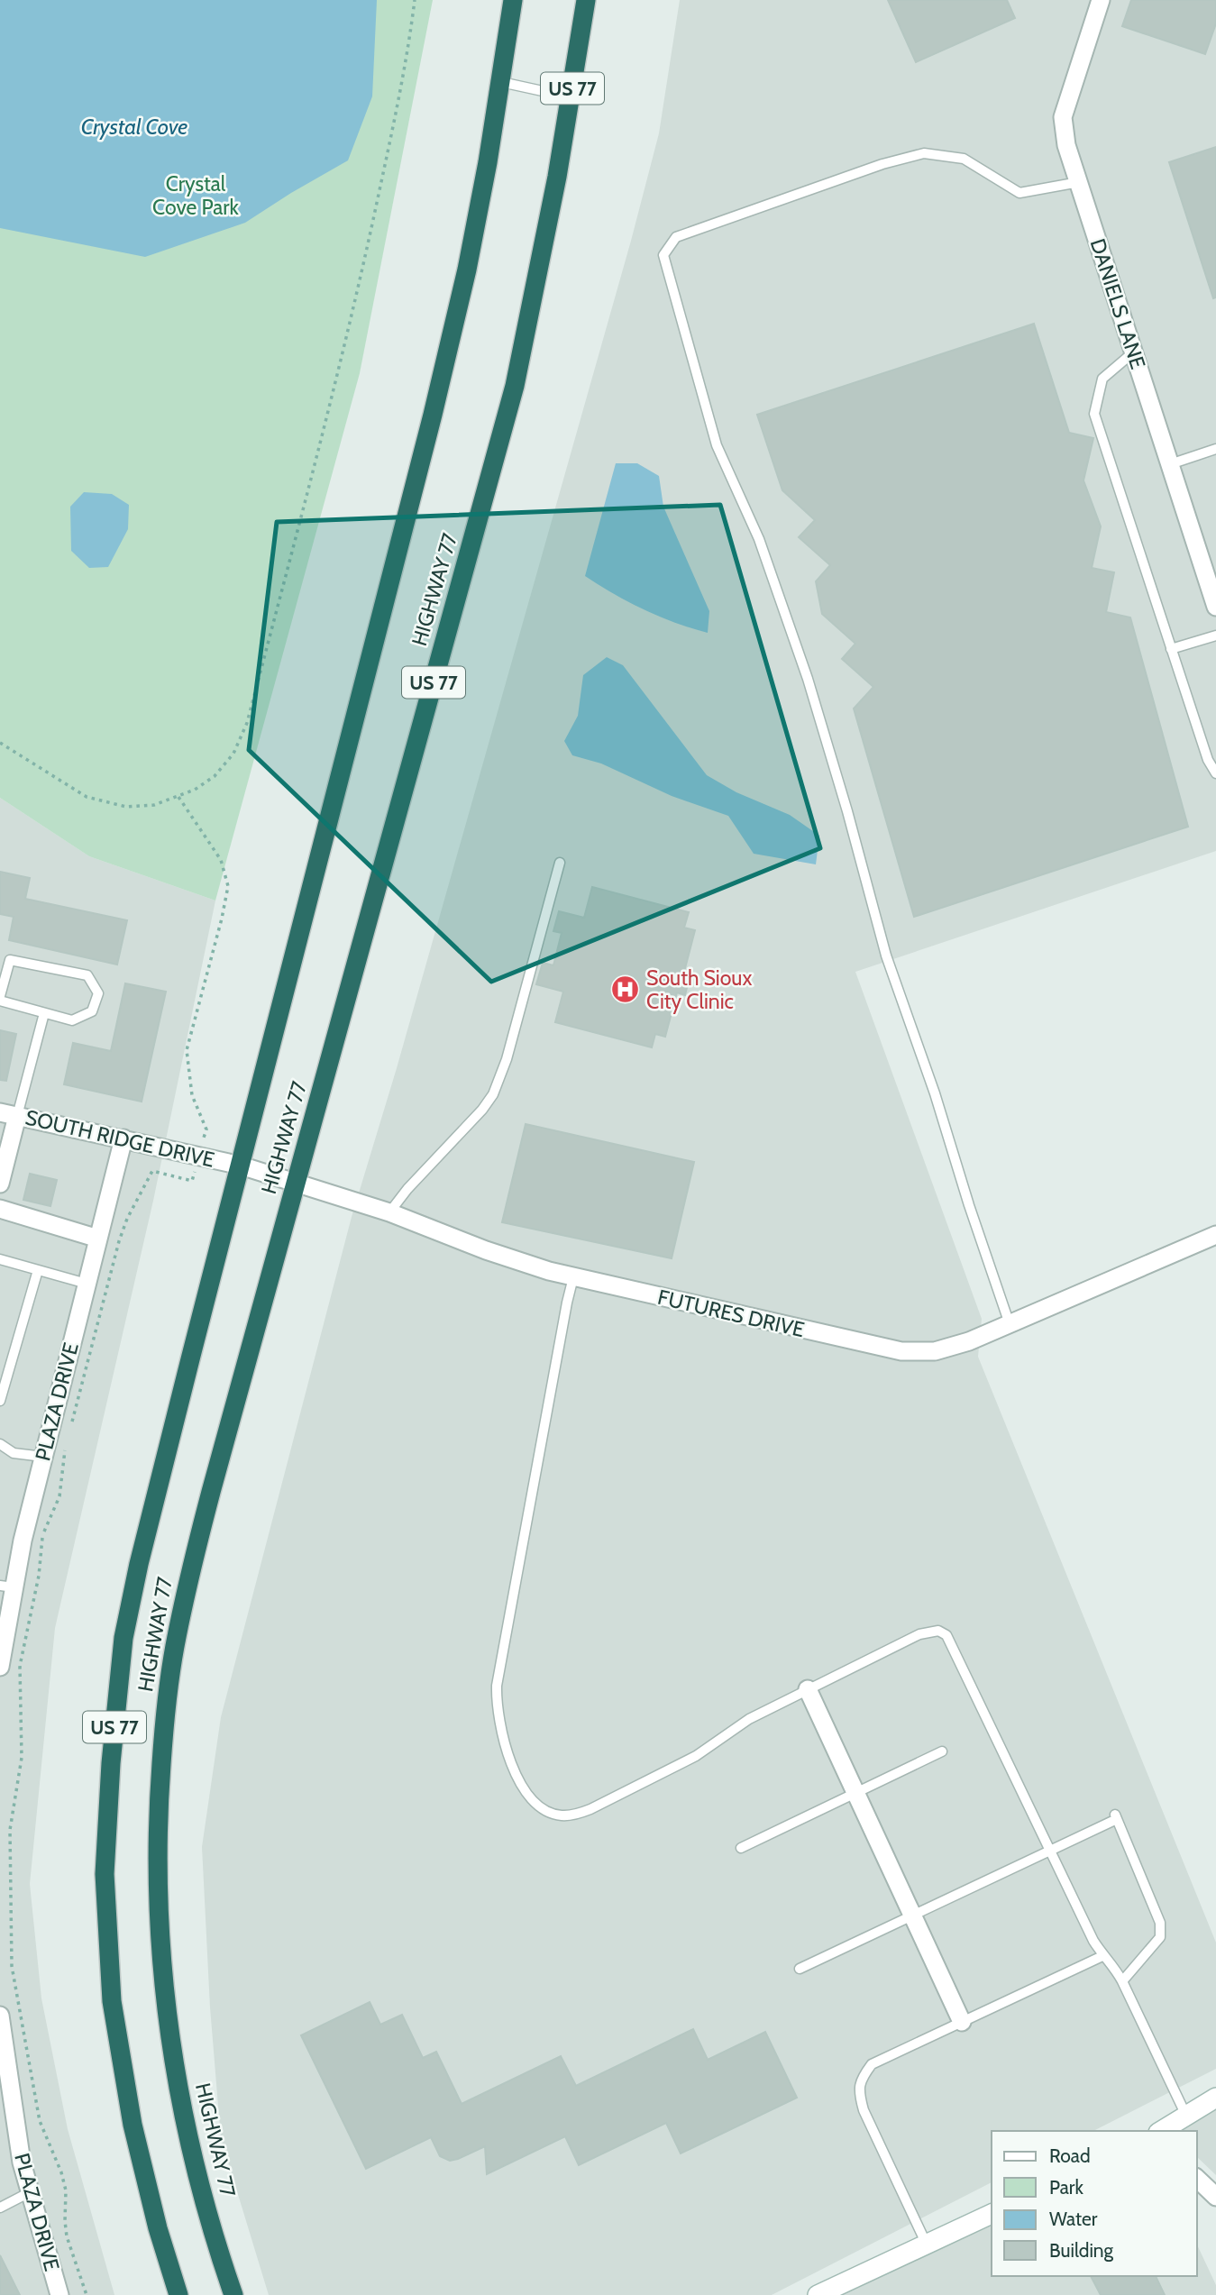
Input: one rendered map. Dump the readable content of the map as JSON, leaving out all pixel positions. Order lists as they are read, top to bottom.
{
  "streets": {
    "highway": ["US 77", "HIGHWAY 77"],
    "street": [
      "DANIELS LANE",
      "SOUTH RIDGE DRIVE",
      "FUTURES DRIVE",
      "PLAZA DRIVE"
    ]
  },
  "crossings": [
    ["HIGHWAY 77", "SOUTH RIDGE DRIVE"],
    ["HIGHWAY 77", "FUTURES DRIVE"],
    ["SOUTH RIDGE DRIVE", "FUTURES DRIVE"],
    ["SOUTH RIDGE DRIVE", "PLAZA DRIVE"]
  ],
  "water": ["Crystal Cove"],
  "parks": ["Crystal Cove Park"],
  "places": {
    "hospital": ["South Sioux City Clinic"]
  },
  "legend": [
    "Road",
    "Park",
    "Water",
    "Building"
  ]
}
